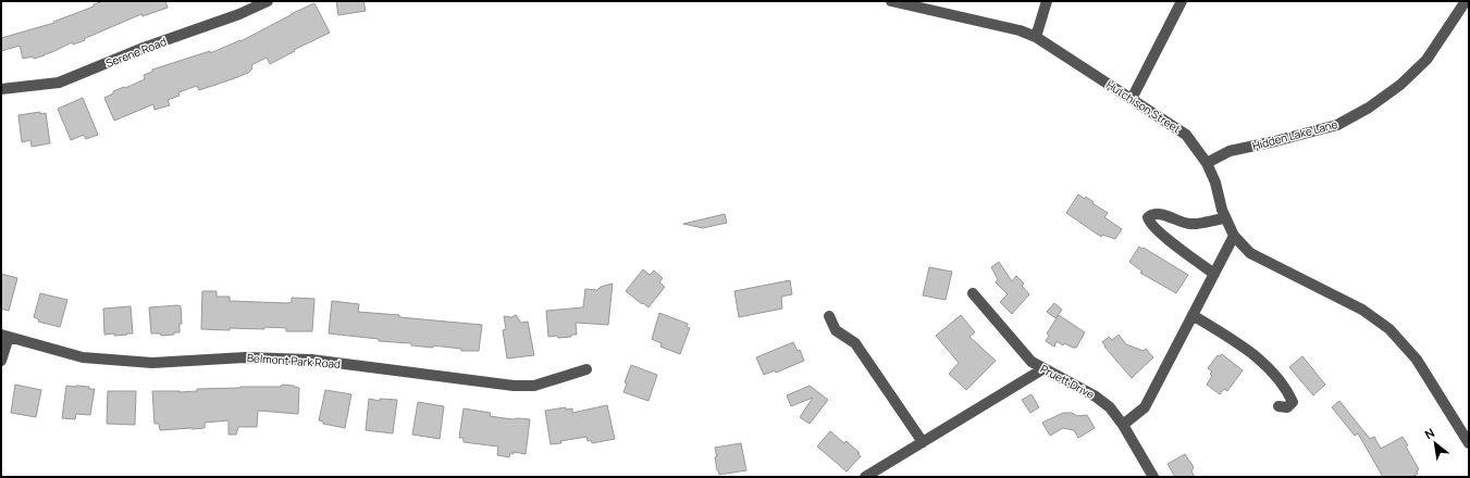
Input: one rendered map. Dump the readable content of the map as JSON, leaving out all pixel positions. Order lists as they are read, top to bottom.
{
  "streets": {
    "street": [
      "Serene Road",
      "Hutchison Street",
      "Hidden Lake Lane",
      "Belmont Park Road",
      "Pruett Drive"
    ]
  },
  "crossings": [
    ["Hutchison Street", "Hidden Lake Lane"]
  ],
  "north": "top left"
}
